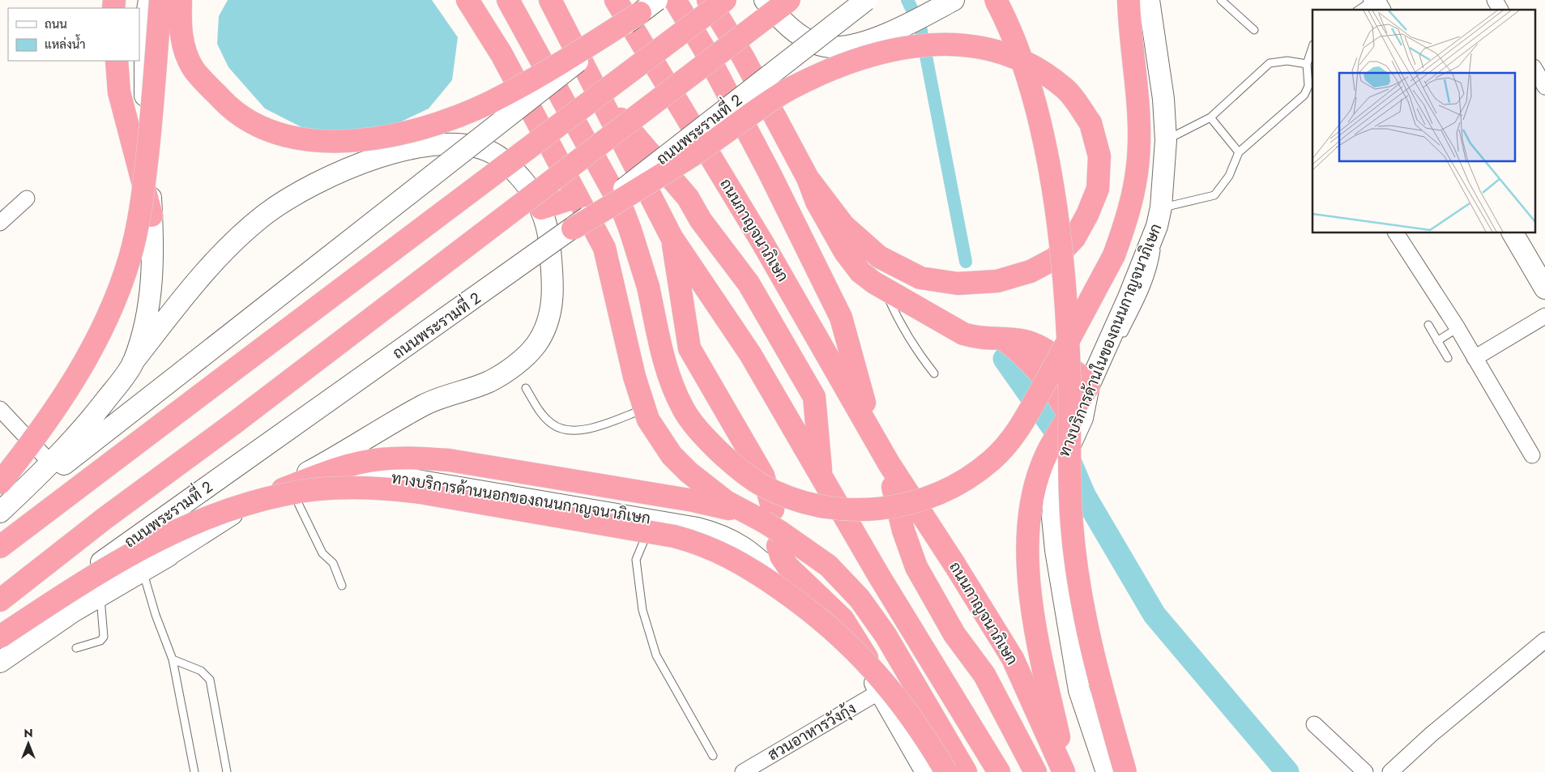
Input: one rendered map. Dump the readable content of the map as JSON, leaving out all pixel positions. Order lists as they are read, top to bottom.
{
  "streets": {
    "highway": ["ถนนกาญจนาภิเษก"],
    "main road": ["ถนนพระรามที่ 2", "ทางบริการด้านในของถนนกาญจนาภิเษก", "ทางบริการด้านนอกของถนนกาญจนาภิเษก"],
    "street": ["สวนอาหารวังกุ้ง"]
  },
  "crossings": [
    ["ทางบริการด้านนอกของถนนกาญจนาภิเษก", "สวนอาหารวังกุ้ง"]
  ],
  "legend": ["ถนน", "แหล่งน้ำ"],
  "north": "top"
}
